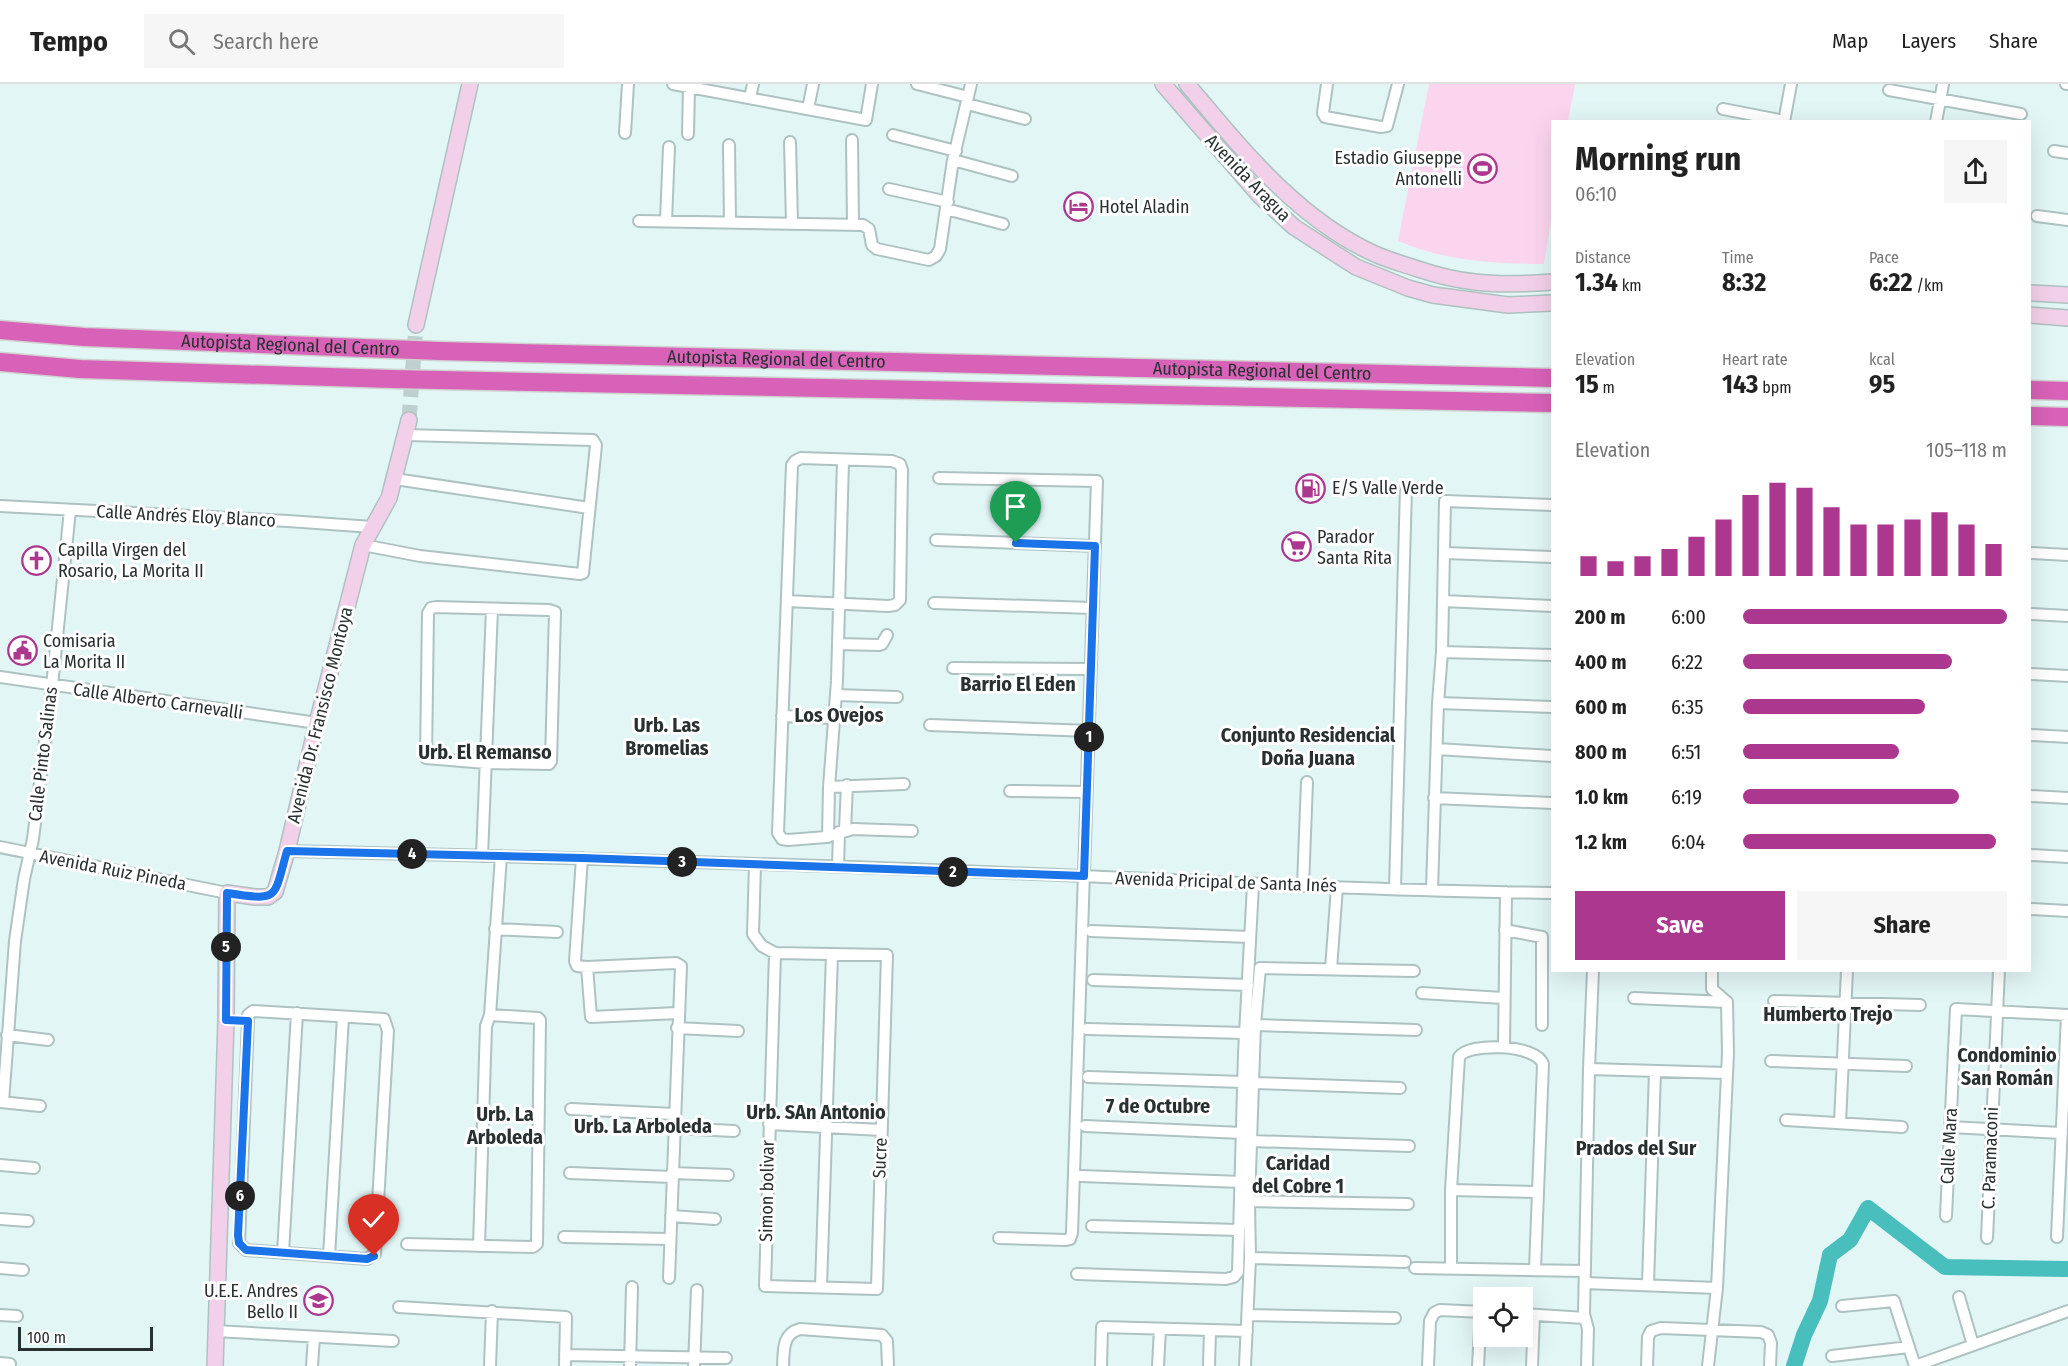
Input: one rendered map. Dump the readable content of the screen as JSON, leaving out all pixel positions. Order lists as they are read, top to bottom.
{
  "streets": {
    "highway": ["Autopista Regional del Centro"],
    "main road": ["Avenida Aragua", "Avenida Dr. Fransisco Montoya"],
    "street": [
      "Calle Andrés Eloy Blanco",
      "Calle Alberto Carnevalli",
      "Calle Pinto Salinas",
      "Avenida Ruiz Pineda",
      "Avenida Pricipal de Santa Inés",
      "Calle Mara",
      "Sucre",
      "C. Paramaconi",
      "Simon bolivar"
    ]
  },
  "crossings": [
    ["Calle Andrés Eloy Blanco", "Avenida Dr. Fransisco Montoya"],
    ["Calle Andrés Eloy Blanco", "Calle Pinto Salinas"],
    ["Calle Alberto Carnevalli", "Avenida Dr. Fransisco Montoya"],
    ["Calle Alberto Carnevalli", "Calle Pinto Salinas"],
    ["Avenida Dr. Fransisco Montoya", "Avenida Ruiz Pineda"],
    ["Avenida Dr. Fransisco Montoya", "Avenida Pricipal de Santa Inés"],
    ["Calle Pinto Salinas", "Avenida Ruiz Pineda"],
    ["Calle Mara", "C. Paramaconi"],
    ["Sucre", "Simon bolivar"]
  ],
  "districts": [
    "Barrio El Eden",
    "Los Ovejos",
    "Urb. Las Bromelias",
    "Conjunto Residencial Doña Juana",
    "Urb. El Remanso",
    "Humberto Trejo",
    "Condominio San Román",
    "7 de Octubre",
    "Urb. SAn Antonio",
    "Urb. La Arboleda",
    "Urb. La Arboleda",
    "Prados del Sur",
    "Caridad del Cobre 1"
  ],
  "places": {
    "sports": ["Estadio Giuseppe Antonelli"],
    "hotel": ["Hotel Aladin"],
    "fuel station": ["E/S Valle Verde"],
    "supermarket": ["Parador Santa Rita"],
    "church": ["Capilla Virgen del Rosario, La Morita II"],
    "public building": ["Comisaria La Morita II"],
    "school or university": ["U.E.E. Andres Bello II"]
  },
  "scale_bar": "100 m",
  "page": {
    "header": "Tempo",
    "search": "Search here",
    "nav": ["Map", "Layers", "Share"],
    "heading": ["Morning run", "06:10"],
    "stats": [
      ["Distance", "1.34 km"],
      ["Time", "8:32"],
      ["Pace", "6:22 /km"],
      ["Elevation", "15 m"],
      ["Heart rate", "143 bpm"],
      ["kcal", "95"]
    ],
    "chart": ["Elevation", "105–118 m"],
    "list": [
      {
        "name": "200 m",
        "note": "6:00"
      },
      {
        "name": "400 m",
        "note": "6:22"
      },
      {
        "name": "600 m",
        "note": "6:35"
      },
      {
        "name": "800 m",
        "note": "6:51"
      },
      {
        "name": "1.0 km",
        "note": "6:19"
      },
      {
        "name": "1.2 km",
        "note": "6:04"
      }
    ],
    "pins": [
      "1",
      "4",
      "3",
      "2",
      "5",
      "6"
    ],
    "buttons": ["Save", "Share"],
    "scale": "100 m"
  }
}
